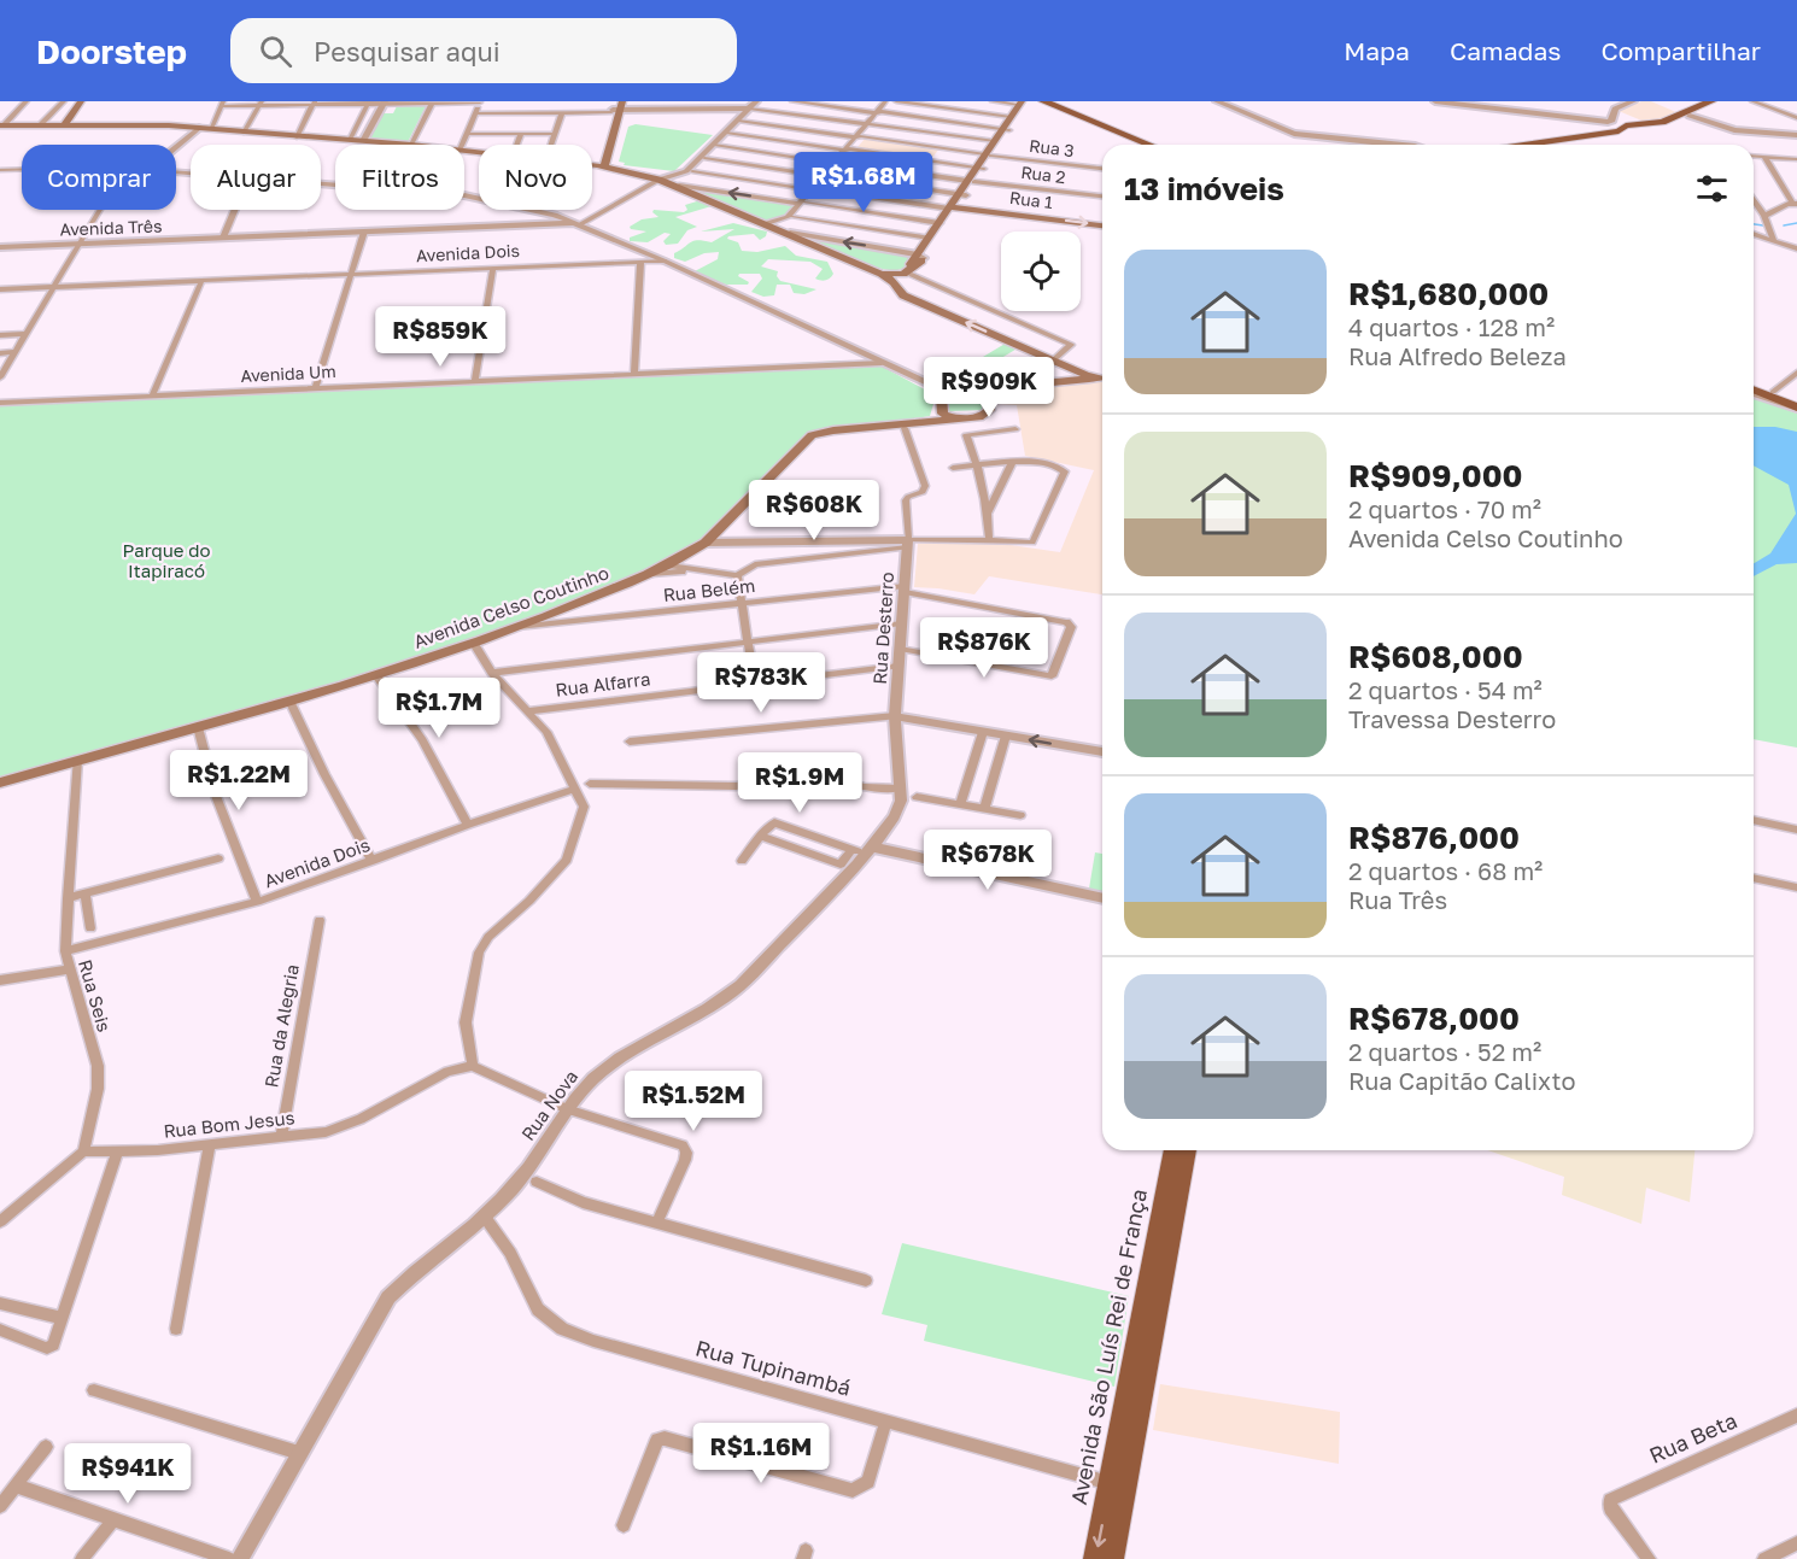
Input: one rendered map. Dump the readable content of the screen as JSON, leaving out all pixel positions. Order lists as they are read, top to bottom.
{
  "streets": {
    "main road": ["Rua 1", "Avenida Celso Coutinho", "Avenida São Luís Rei de França"],
    "street": [
      "Rua 3",
      "Rua 2",
      "Avenida Três",
      "Avenida Dois",
      "Avenida Um",
      "Rua Belém",
      "Rua Desterro",
      "Rua Alfarra",
      "Rua Seis",
      "Rua da Alegria",
      "Rua Nova",
      "Rua Bom Jesus",
      "Rua Tupinambá",
      "Rua Beta"
    ]
  },
  "crossings": [
    ["Avenida Três", "Avenida Dois"],
    ["Avenida Dois", "Avenida Um"],
    ["Avenida Dois", "Avenida Celso Coutinho"],
    ["Avenida Dois", "Rua Seis"],
    ["Rua Belém", "Avenida Celso Coutinho"],
    ["Rua Belém", "Rua Desterro"],
    ["Avenida Celso Coutinho", "Rua Desterro"],
    ["Avenida Celso Coutinho", "Rua Seis"],
    ["Rua Desterro", "Rua Alfarra"],
    ["Rua Desterro", "Rua Nova"],
    ["Rua Seis", "Rua Bom Jesus"],
    ["Rua da Alegria", "Rua Bom Jesus"],
    ["Rua Nova", "Rua Tupinambá"],
    ["Avenida São Luís Rei de França", "Rua Tupinambá"]
  ],
  "parks": ["Parque do Itapiracó"],
  "page": {
    "header": "Doorstep",
    "search": "Pesquisar aqui",
    "nav": ["Mapa", "Camadas", "Compartilhar"],
    "chip": [
      "Comprar",
      "Alugar",
      "Filtros",
      "Novo"
    ],
    "heading": "13 imóveis",
    "price": [
      "R$1.68M",
      "R$859K",
      "R$909K",
      "R$608K",
      "R$876K",
      "R$783K",
      "R$1.7M",
      "R$1.22M",
      "R$1.9M",
      "R$678K",
      "R$1.52M",
      "R$1.16M",
      "R$941K"
    ],
    "list": [
      {
        "name": "R$1,680,000",
        "note": "4 quartos · 128 m² · Rua Alfredo Beleza"
      },
      {
        "name": "R$909,000",
        "note": "2 quartos · 70 m² · Avenida Celso Coutinho"
      },
      {
        "name": "R$608,000",
        "note": "2 quartos · 54 m² · Travessa Desterro"
      },
      {
        "name": "R$876,000",
        "note": "2 quartos · 68 m² · Rua Três"
      },
      {
        "name": "R$678,000",
        "note": "2 quartos · 52 m² · Rua Capitão Calixto"
      }
    ]
  }
}
